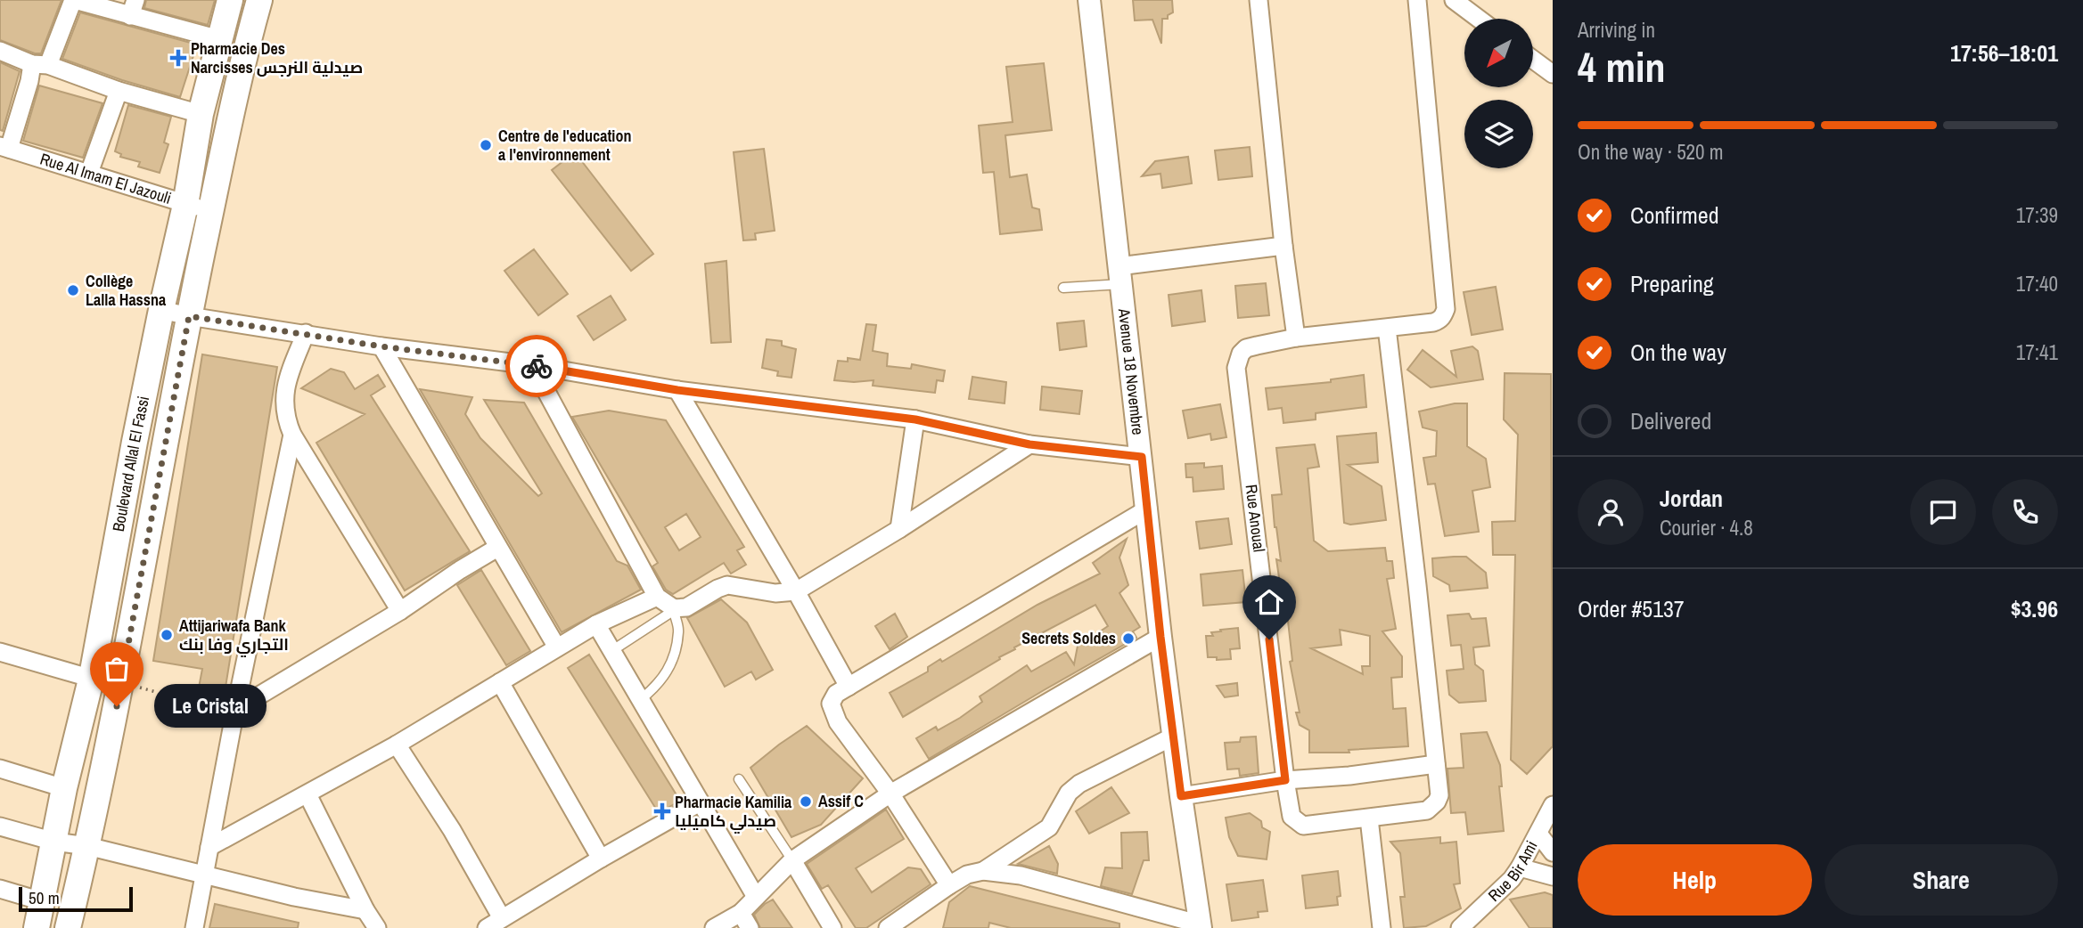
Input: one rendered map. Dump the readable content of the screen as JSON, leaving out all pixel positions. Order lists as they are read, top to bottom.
{
  "streets": {
    "main road": ["Boulevard Allal El Fassi"],
    "street": [
      "Rue Al Imam El Jazouli",
      "Avenue 18 Novembre",
      "Rue Anoual",
      "Rue Bir Ami"
    ]
  },
  "crossings": [
    ["Rue Al Imam El Jazouli", "Boulevard Allal El Fassi"]
  ],
  "places": {
    "health": ["Pharmacie Des Narcisses صيدلية النرجس", "Pharmacie Kamilia صيدلي كاميليا"],
    "other": [
      "Centre de l'education a l'environnement",
      "Collège Lalla Hassna",
      "Attijariwafa Bank التجاري وفا بنك",
      "Secrets Soldes",
      "Le Cristal",
      "Assif C"
    ]
  },
  "scale_bar": "50 m",
  "north": "bottom left",
  "page": {
    "heading": ["4 min", "Arriving in", "17:56–18:01"],
    "panel": [
      "Jordan",
      "Courier · 4.8",
      "Order #5137",
      "$3.96"
    ],
    "bar": "On the way · 520 m",
    "list": [
      ["Confirmed", "17:39"],
      ["Preparing", "17:40"],
      ["On the way", "17:41"],
      "Delivered"
    ],
    "bubble": "Le Cristal",
    "buttons": ["Help", "Share"],
    "scale": "50 m"
  }
}
